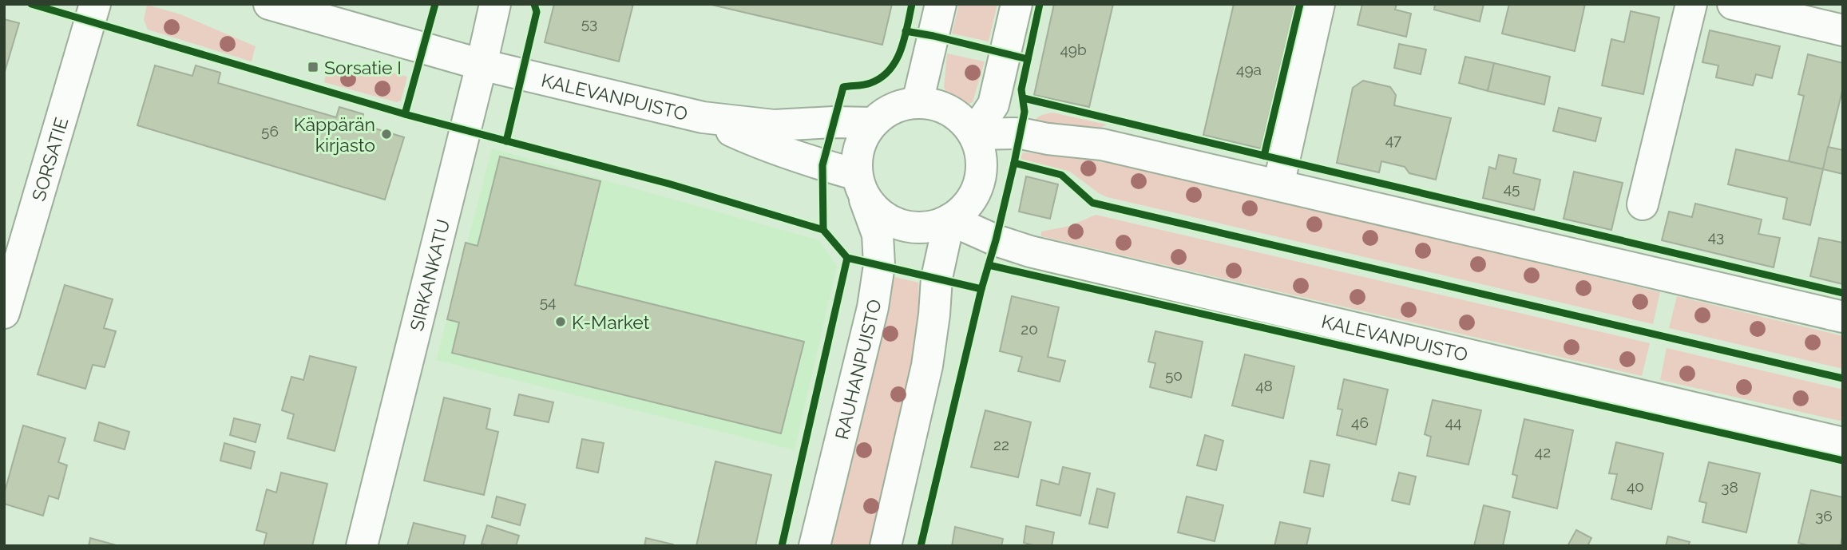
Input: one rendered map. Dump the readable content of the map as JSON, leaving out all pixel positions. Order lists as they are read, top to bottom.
{
  "streets": {
    "street": [
      "KALEVANPUISTO",
      "SORSATIE",
      "SIRKANKATU",
      "RAUHANPUISTO"
    ]
  },
  "crossings": [
    ["KALEVANPUISTO", "SIRKANKATU"],
    ["KALEVANPUISTO", "RAUHANPUISTO"]
  ],
  "places": {
    "transit": ["Sorsatie I"],
    "other": ["Käppärän kirjasto", "K-Market"]
  },
  "house_numbers": [
    "53",
    "49b",
    "49a",
    "56",
    "47",
    "45",
    "43",
    "54",
    "20",
    "50",
    "48",
    "46",
    "44",
    "22",
    "42",
    "40",
    "38",
    "36"
  ]
}
